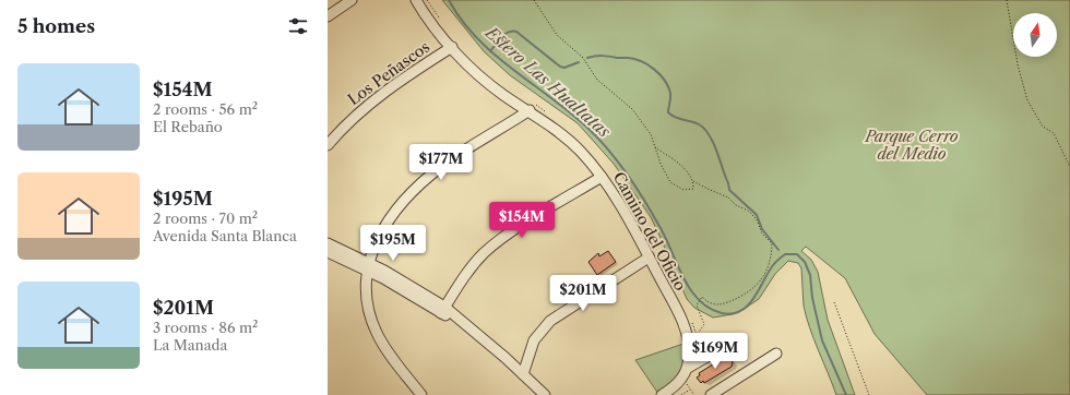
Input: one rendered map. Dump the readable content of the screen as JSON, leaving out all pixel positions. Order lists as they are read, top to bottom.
{
  "streets": {
    "street": ["Los Peñascos", "Camino del Oficio"]
  },
  "crossings": [
    ["Los Peñascos", "Camino del Oficio"]
  ],
  "water": ["Estero Las Hualtatas"],
  "parks": ["Parque Cerro del Medio"],
  "north": "top",
  "page": {
    "heading": "5 homes",
    "list": [
      {
        "name": "$154M",
        "note": "2 rooms · 56 m² · El Rebaño"
      },
      {
        "name": "$195M",
        "note": "2 rooms · 70 m² · Avenida Santa Blanca"
      },
      {
        "name": "$201M",
        "note": "3 rooms · 86 m² · La Manada"
      }
    ],
    "price": [
      "$177M",
      "$154M",
      "$195M",
      "$201M",
      "$169M"
    ]
  }
}
